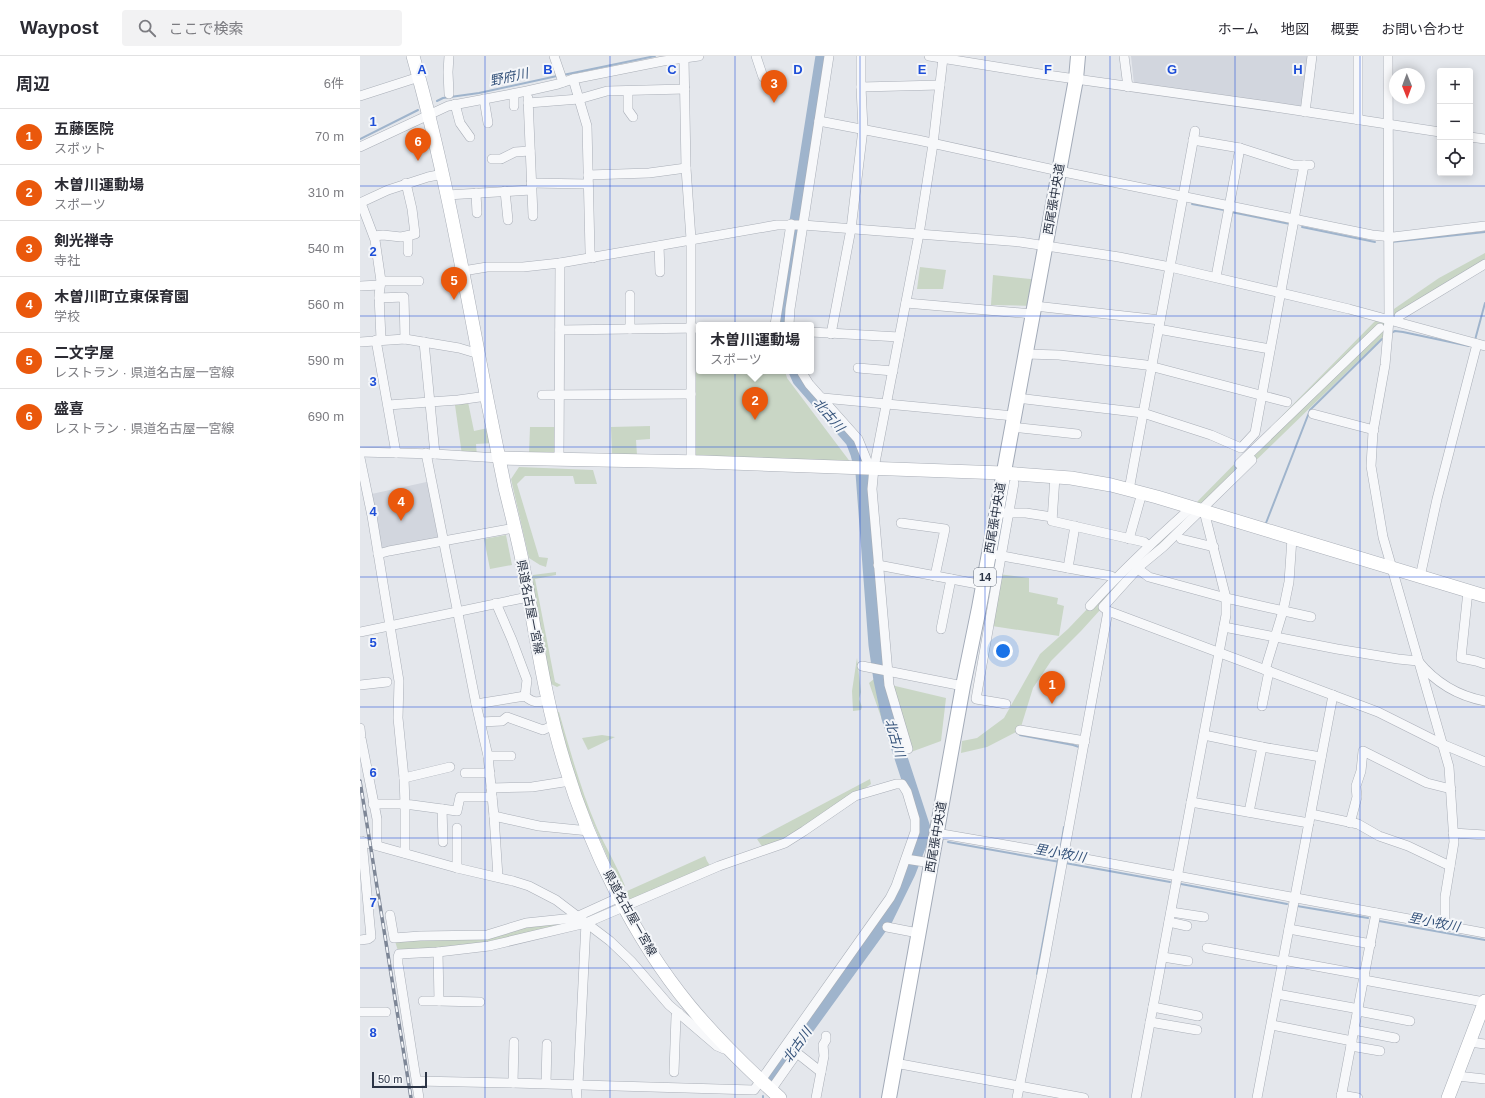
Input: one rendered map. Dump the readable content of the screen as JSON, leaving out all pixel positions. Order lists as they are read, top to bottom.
{
  "streets": {
    "main road": ["西尾張中央道", "14", "県道名古屋一宮線"]
  },
  "water": ["野府川", "北古川", "里小牧川"],
  "scale_bar": "50 m",
  "north": "bottom",
  "page": {
    "header": "Waypost",
    "search": "ここで検索",
    "nav": [
      "ホーム",
      "地図",
      "概要",
      "お問い合わせ"
    ],
    "heading": ["周辺", "6件"],
    "map_buttons": ["+", "−"],
    "pins": [
      "3",
      "6",
      "5",
      "2",
      "4",
      "1"
    ],
    "list": [
      {
        "mark": "1",
        "name": "五藤医院",
        "note": "スポット",
        "value": "70 m"
      },
      {
        "mark": "2",
        "name": "木曽川運動場",
        "note": "スポーツ",
        "value": "310 m"
      },
      {
        "mark": "3",
        "name": "剣光禅寺",
        "note": "寺社",
        "value": "540 m"
      },
      {
        "mark": "4",
        "name": "木曽川町立東保育園",
        "note": "学校",
        "value": "560 m"
      },
      {
        "mark": "5",
        "name": "二文字屋",
        "note": "レストラン · 県道名古屋一宮線",
        "value": "590 m"
      },
      {
        "mark": "6",
        "name": "盛喜",
        "note": "レストラン · 県道名古屋一宮線",
        "value": "690 m"
      }
    ],
    "popup": ["木曽川運動場", "スポーツ"],
    "scale": "50 m"
  },
  "grid": {
    "columns": [
      "A",
      "B",
      "C",
      "D",
      "E",
      "F",
      "G",
      "H"
    ],
    "rows": [
      "1",
      "2",
      "3",
      "4",
      "5",
      "6",
      "7",
      "8"
    ]
  }
}
